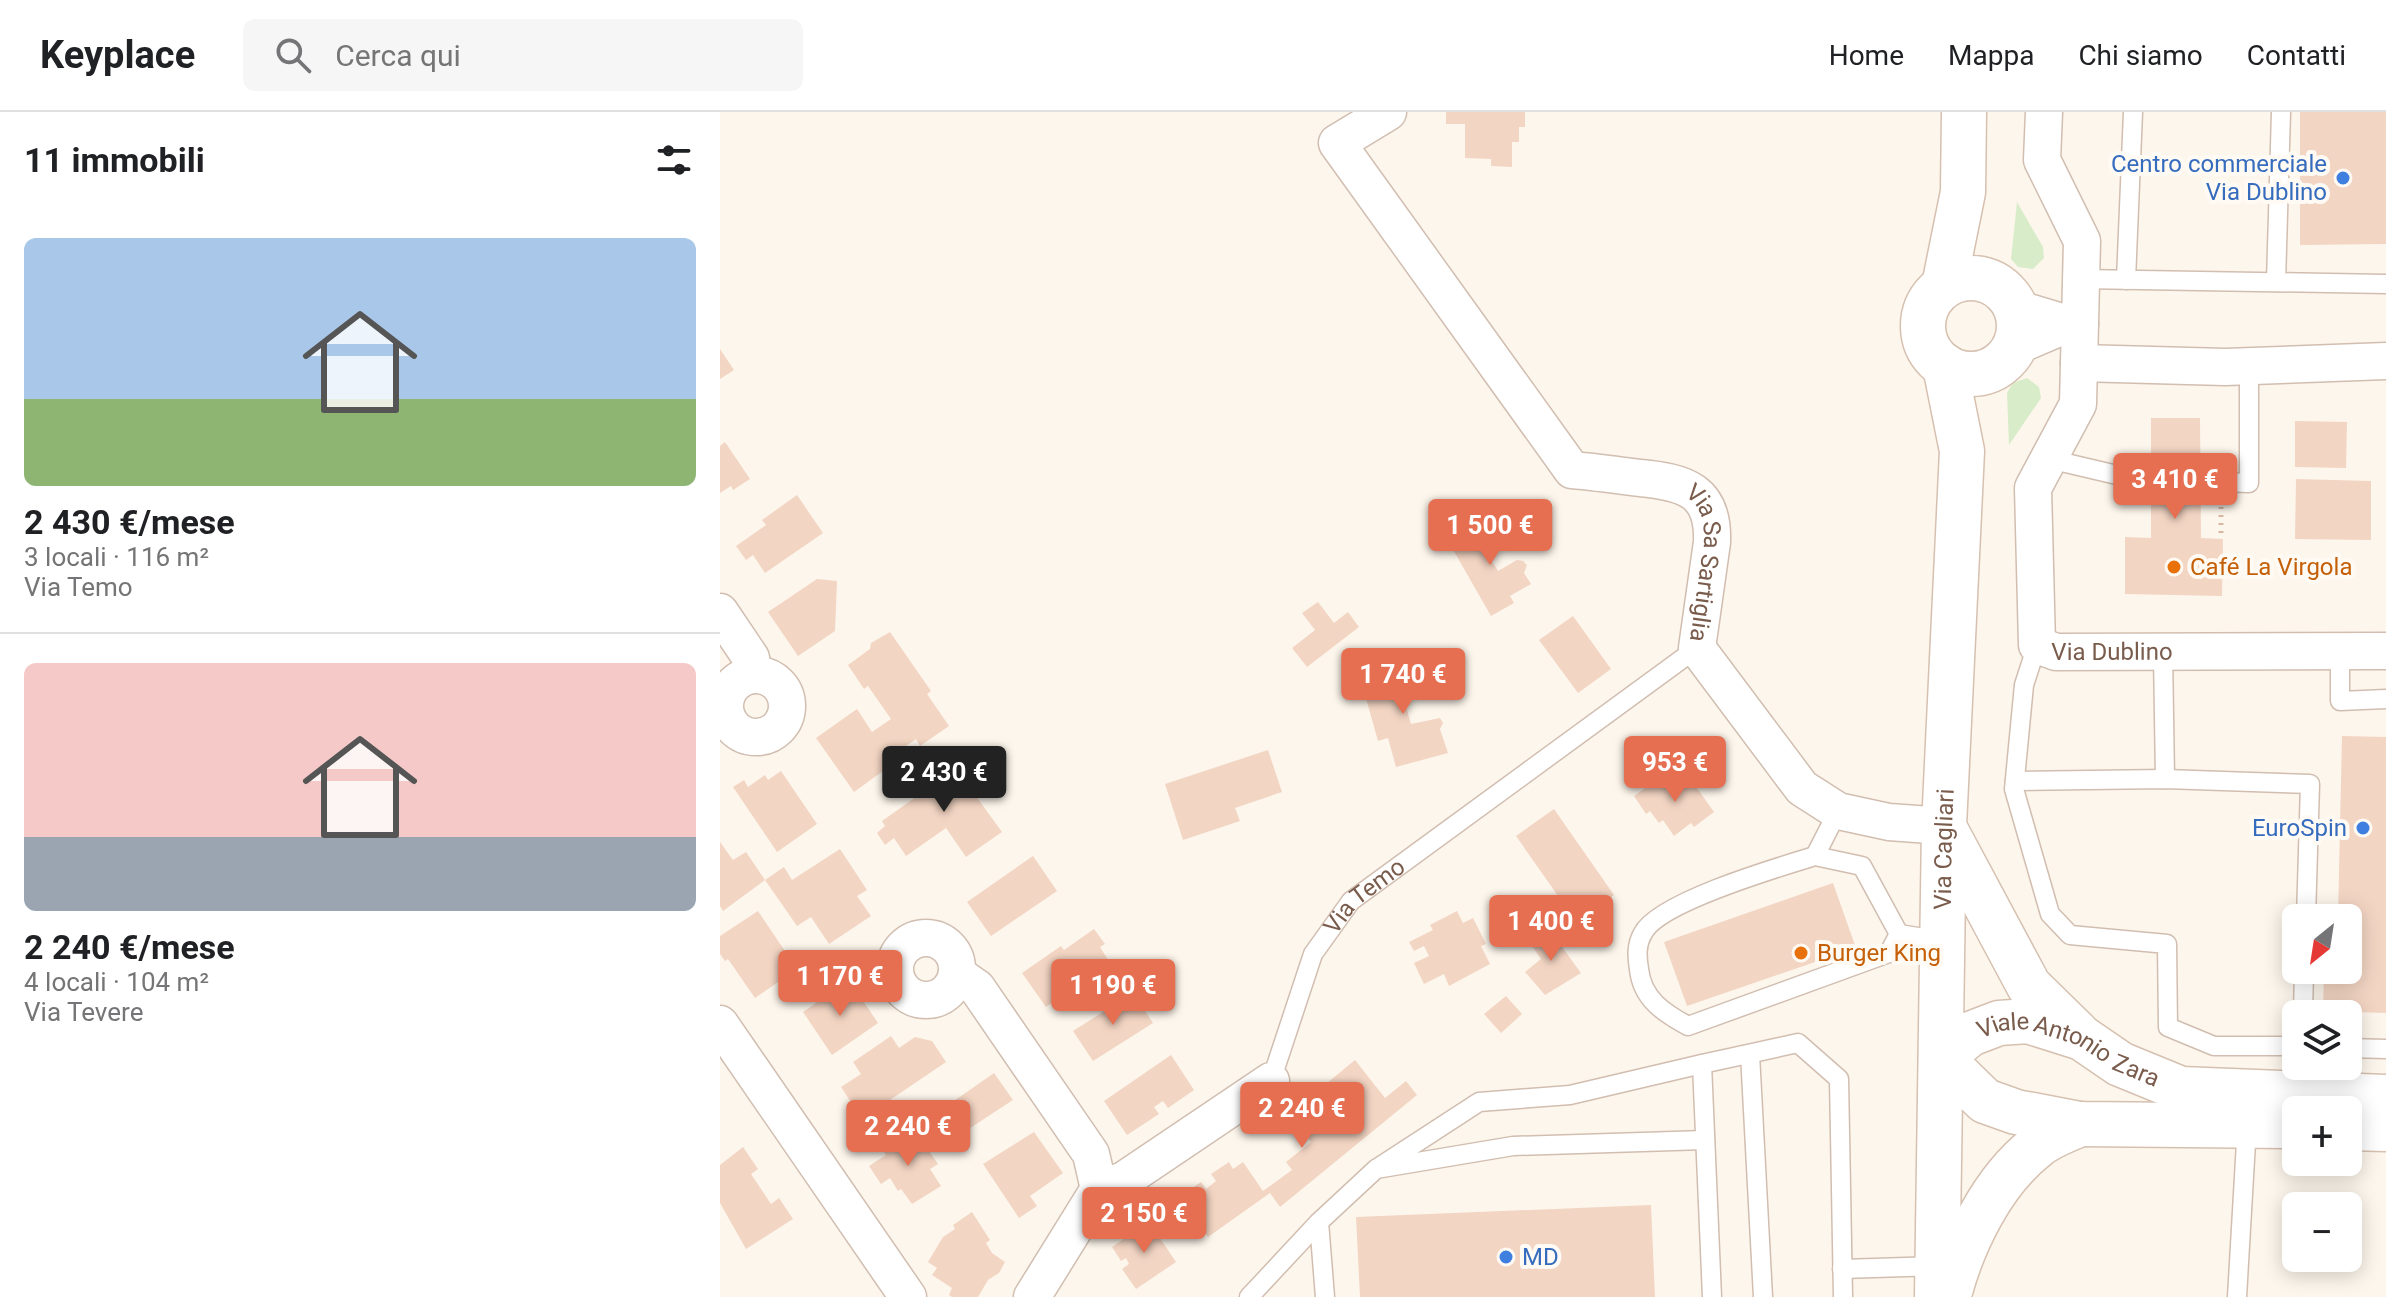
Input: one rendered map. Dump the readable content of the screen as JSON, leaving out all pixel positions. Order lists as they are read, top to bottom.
{
  "streets": {
    "main road": ["Via Cagliari", "Viale Antonio Zara"],
    "street": ["Via Sa Sartiglia", "Via Dublino", "Via Temo"]
  },
  "crossings": [
    ["Via Sa Sartiglia", "Via Cagliari"],
    ["Via Sa Sartiglia", "Via Temo"],
    ["Via Cagliari", "Viale Antonio Zara"]
  ],
  "places": [
    "Centro commerciale Via Dublino",
    "Café La Virgola",
    "EuroSpin",
    "Burger King",
    "MD"
  ],
  "north": "bottom left",
  "page": {
    "header": "Keyplace",
    "search": "Cerca qui",
    "nav": [
      "Home",
      "Mappa",
      "Chi siamo",
      "Contatti"
    ],
    "heading": "11 immobili",
    "list": [
      {
        "name": "2 430 €/mese",
        "note": "3 locali · 116 m² · Via Temo"
      },
      {
        "name": "2 240 €/mese",
        "note": "4 locali · 104 m² · Via Tevere"
      }
    ],
    "price": [
      "3 410 €",
      "1 500 €",
      "1 740 €",
      "953 €",
      "2 430 €",
      "1 400 €",
      "1 170 €",
      "1 190 €",
      "2 240 €",
      "2 240 €",
      "2 150 €"
    ],
    "map_buttons": ["+", "−"]
  }
}
